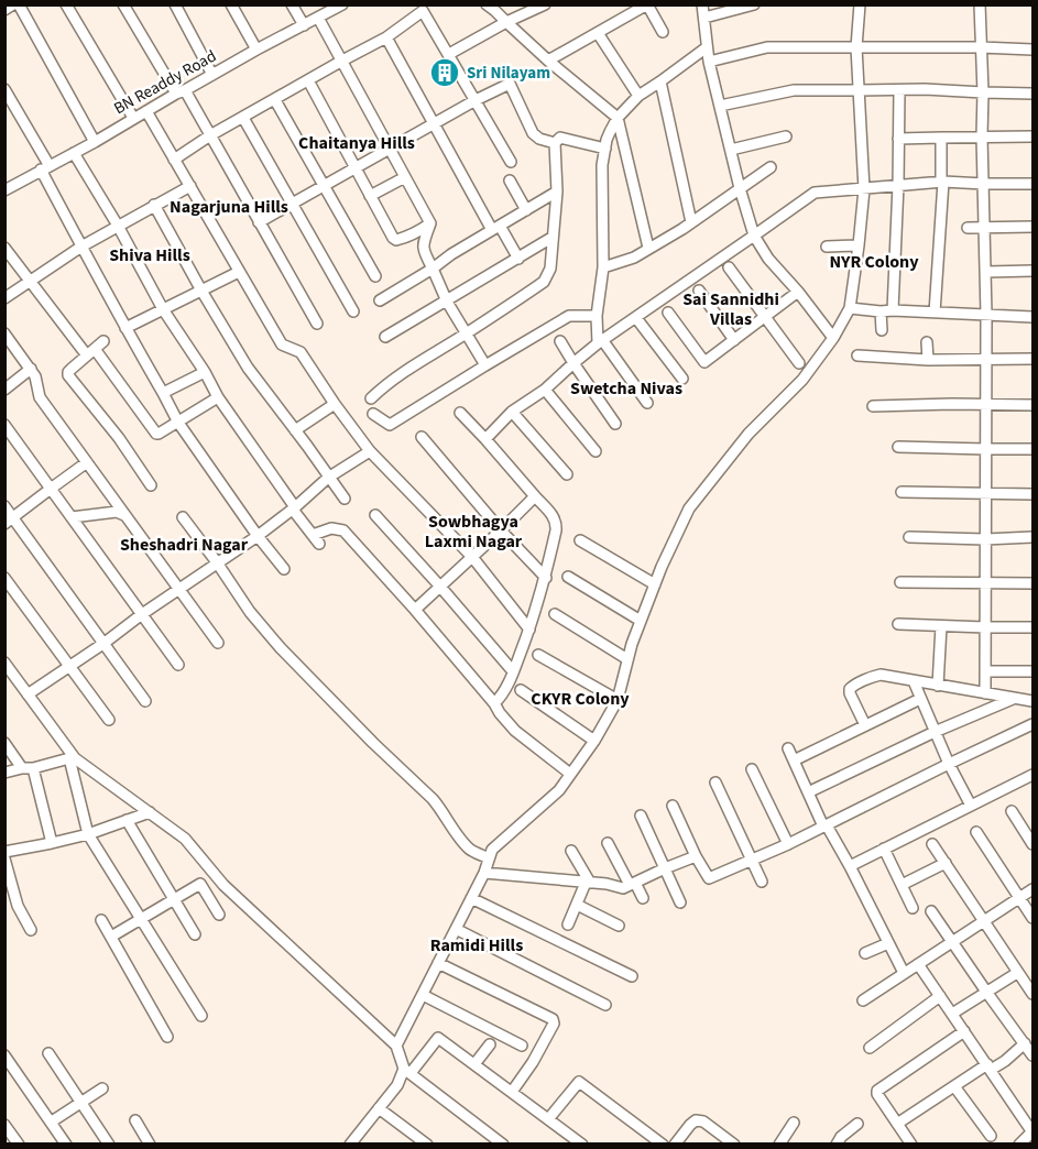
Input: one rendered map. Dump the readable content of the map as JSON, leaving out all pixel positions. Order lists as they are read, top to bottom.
{
  "streets": {
    "street": ["BN Readdy Road"]
  },
  "districts": [
    "Chaitanya Hills",
    "Nagarjuna Hills",
    "Shiva Hills",
    "NYR Colony",
    "Sai Sannidhi Villas",
    "Swetcha Nivas",
    "Sowbhagya Laxmi Nagar",
    "Sheshadri Nagar",
    "CKYR Colony",
    "Ramidi Hills"
  ],
  "places": {
    "building": ["Sri Nilayam"]
  }
}
